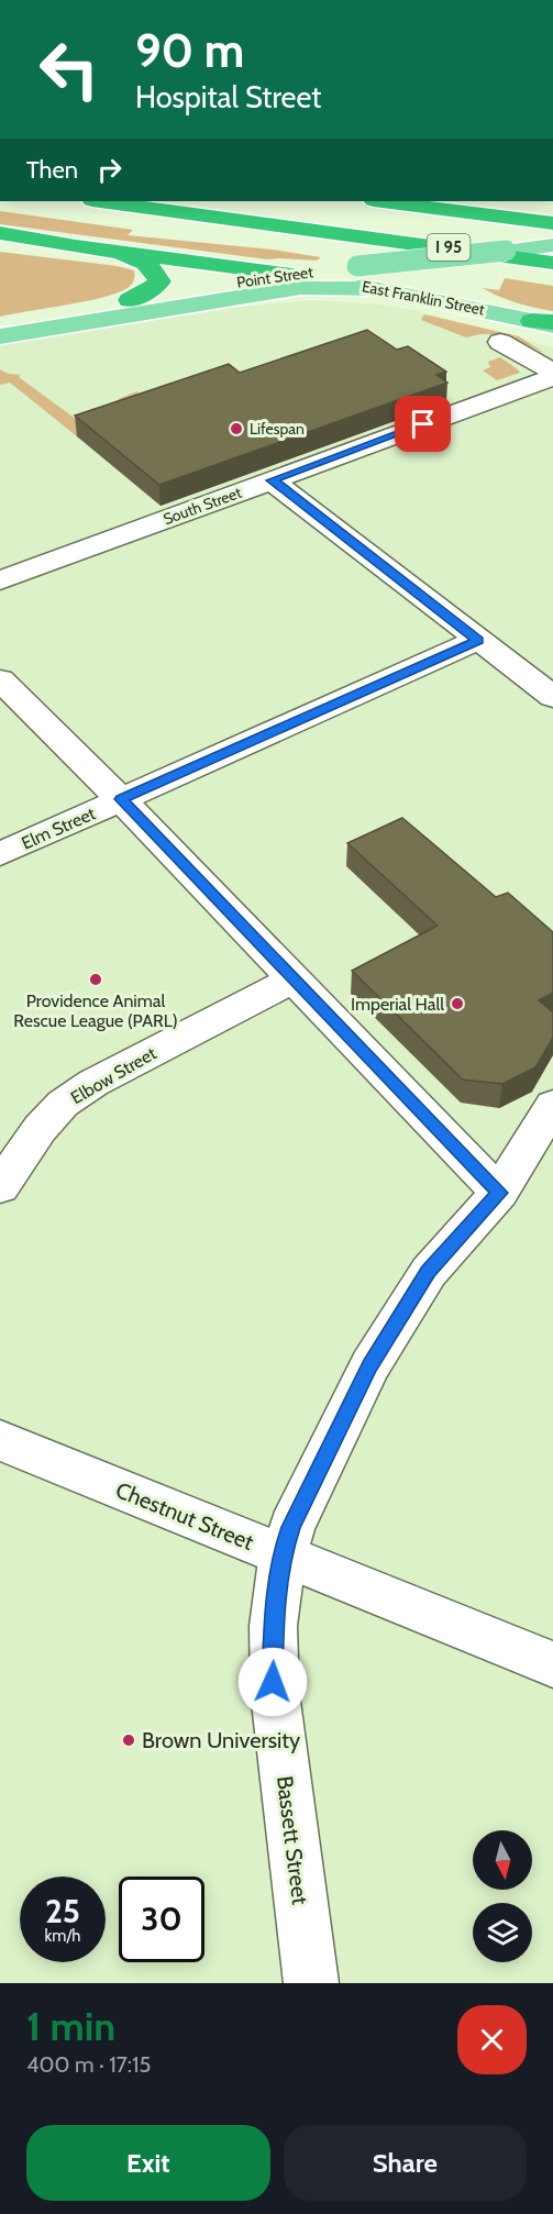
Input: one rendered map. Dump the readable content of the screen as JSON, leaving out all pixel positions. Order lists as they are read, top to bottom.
{
  "streets": {
    "highway": ["I 95"],
    "main road": ["Point Street", "East Franklin Street"],
    "street": [
      "South Street",
      "Elm Street",
      "Elbow Street",
      "Chestnut Street",
      "Bassett Street"
    ]
  },
  "crossings": [
    ["Point Street", "East Franklin Street"],
    ["Chestnut Street", "Bassett Street"]
  ],
  "places": [
    "Lifespan",
    "Providence Animal Rescue League (PARL)",
    "Imperial Hall",
    "Brown University"
  ],
  "north": "bottom",
  "page": {
    "turn": ["90 m", "Hospital Street"],
    "then": "Then",
    "speed": "25 km/h",
    "limit": "30",
    "heading": ["1 min", "400 m · 17:15"],
    "buttons": ["Exit", "Share"]
  }
}
